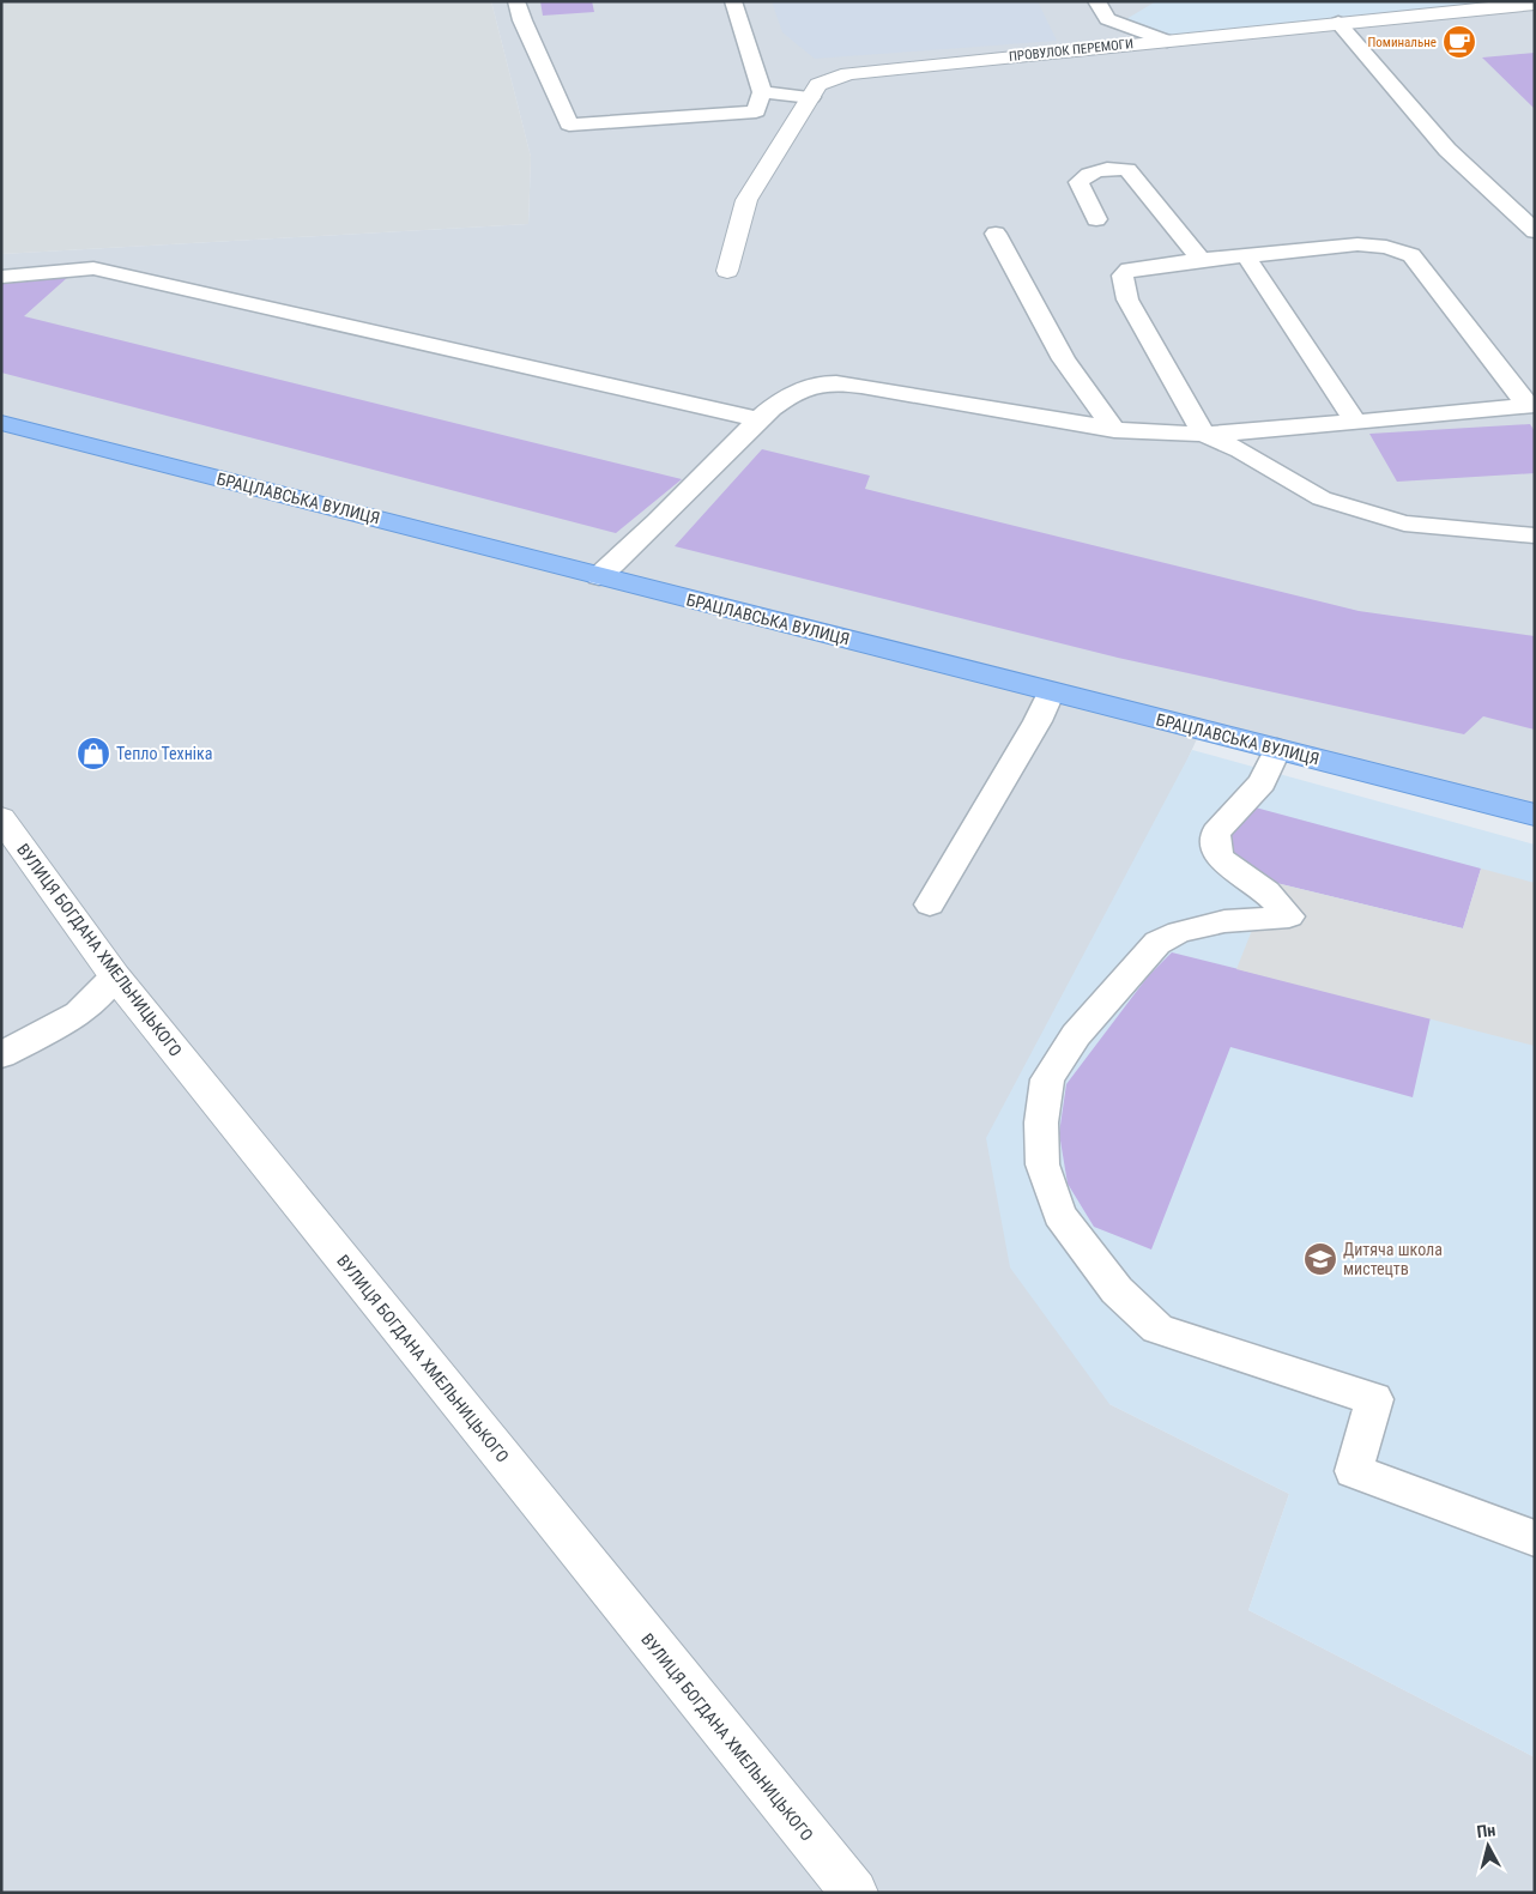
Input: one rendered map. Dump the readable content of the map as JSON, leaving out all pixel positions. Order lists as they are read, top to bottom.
{
  "streets": {
    "main road": ["БРАЦЛАВСЬКА ВУЛИЦЯ"],
    "street": ["ПРОВУЛОК ПЕРЕМОГИ", "ВУЛИЦЯ БОГДАНА ХМЕЛЬНИЦЬКОГО"]
  },
  "places": {
    "cafe": ["Поминальне"],
    "shop": ["Тепло Техніка"],
    "school or university": ["Дитяча школа мистецтв"]
  },
  "north": "top"
}
